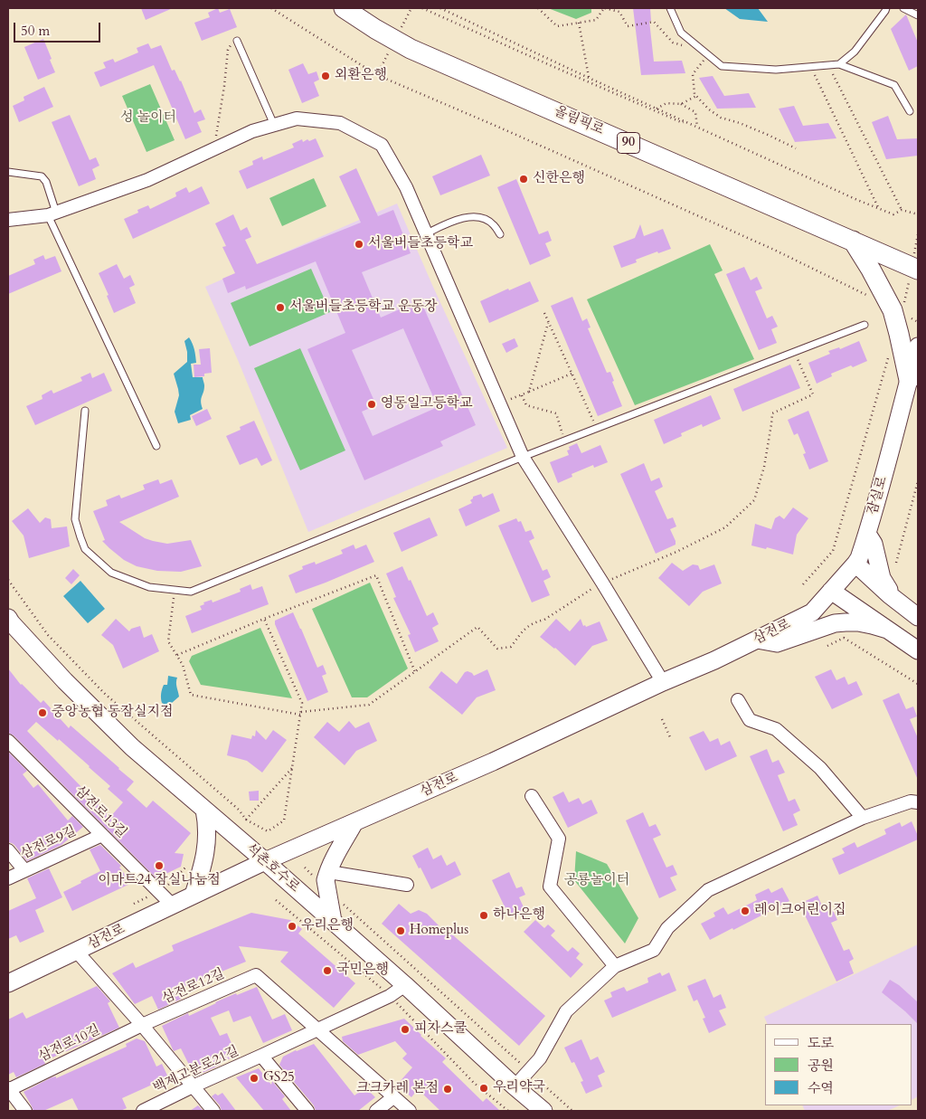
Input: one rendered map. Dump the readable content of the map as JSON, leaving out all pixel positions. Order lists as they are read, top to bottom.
{
  "streets": {
    "main road": [
      "올림픽로",
      "90",
      "잠실로",
      "삼전로",
      "석촌호수로"
    ],
    "street": [
      "삼전로13길",
      "삼전로9길",
      "삼전로12길",
      "삼전로10길",
      "백제고분로21길"
    ]
  },
  "crossings": [
    ["잠실로", "삼전로"],
    ["삼전로", "삼전로13길"],
    ["삼전로", "석촌호수로"],
    ["삼전로13길", "삼전로9길"],
    ["석촌호수로", "백제고분로21길"],
    ["삼전로12길", "삼전로10길"],
    ["삼전로12길", "백제고분로21길"]
  ],
  "parks": ["성 놀이터", "공룡놀이터"],
  "places": [
    "외환은행",
    "신한은행",
    "서울버들초등학교",
    "서울버들초등학교 운동장",
    "영동일고등학교",
    "중앙농협 동잠실지점",
    "이마트24 잠실나눔점",
    "레이크어린이집",
    "하나은행",
    "우리은행",
    "Homeplus",
    "국민은행",
    "피자스쿨",
    "GS25",
    "우리약국",
    "크크카레 본점"
  ],
  "legend": ["도로", "공원", "수역"],
  "scale_bar": "50 m"
}
